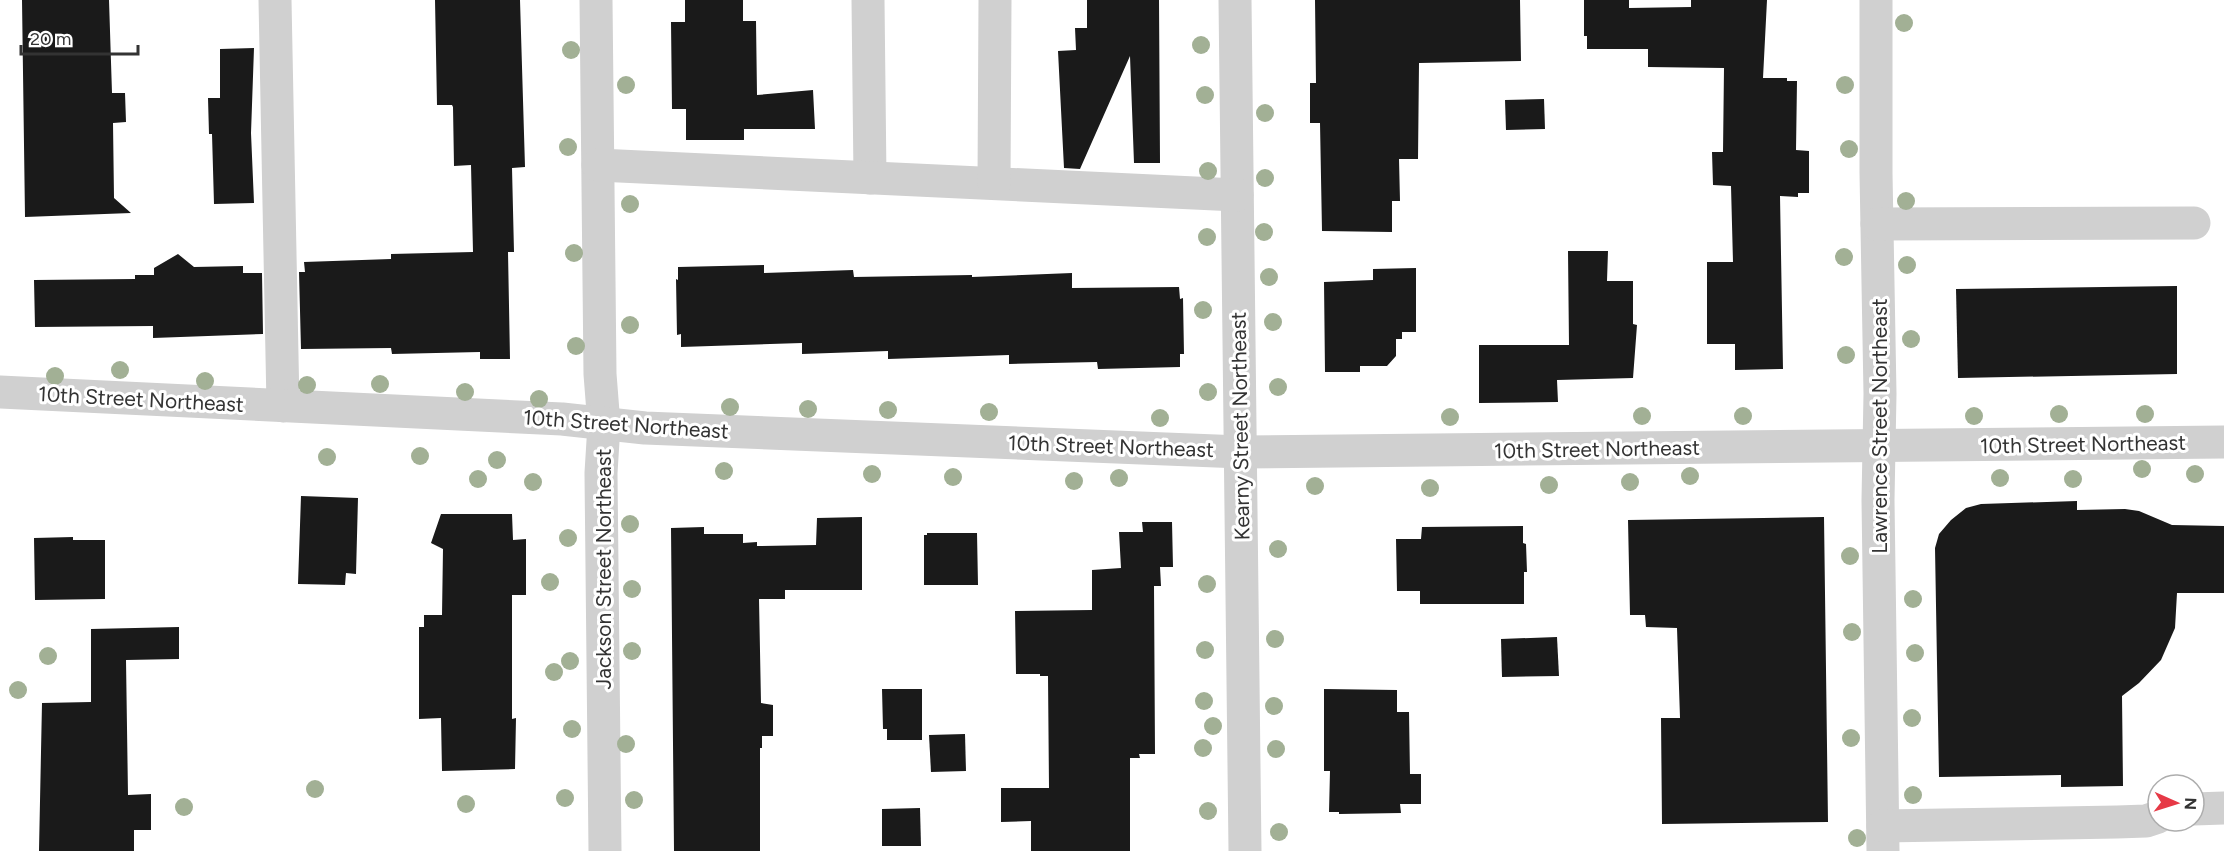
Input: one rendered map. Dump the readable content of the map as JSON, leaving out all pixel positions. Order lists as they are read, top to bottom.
{
  "streets": {
    "street": [
      "10th Street Northeast",
      "Kearny Street Northeast",
      "Lawrence Street Northeast",
      "Jackson Street Northeast"
    ]
  },
  "crossings": [
    ["10th Street Northeast", "Kearny Street Northeast"],
    ["10th Street Northeast", "Lawrence Street Northeast"],
    ["10th Street Northeast", "Jackson Street Northeast"]
  ],
  "scale_bar": "20 m",
  "north": "right"
}
